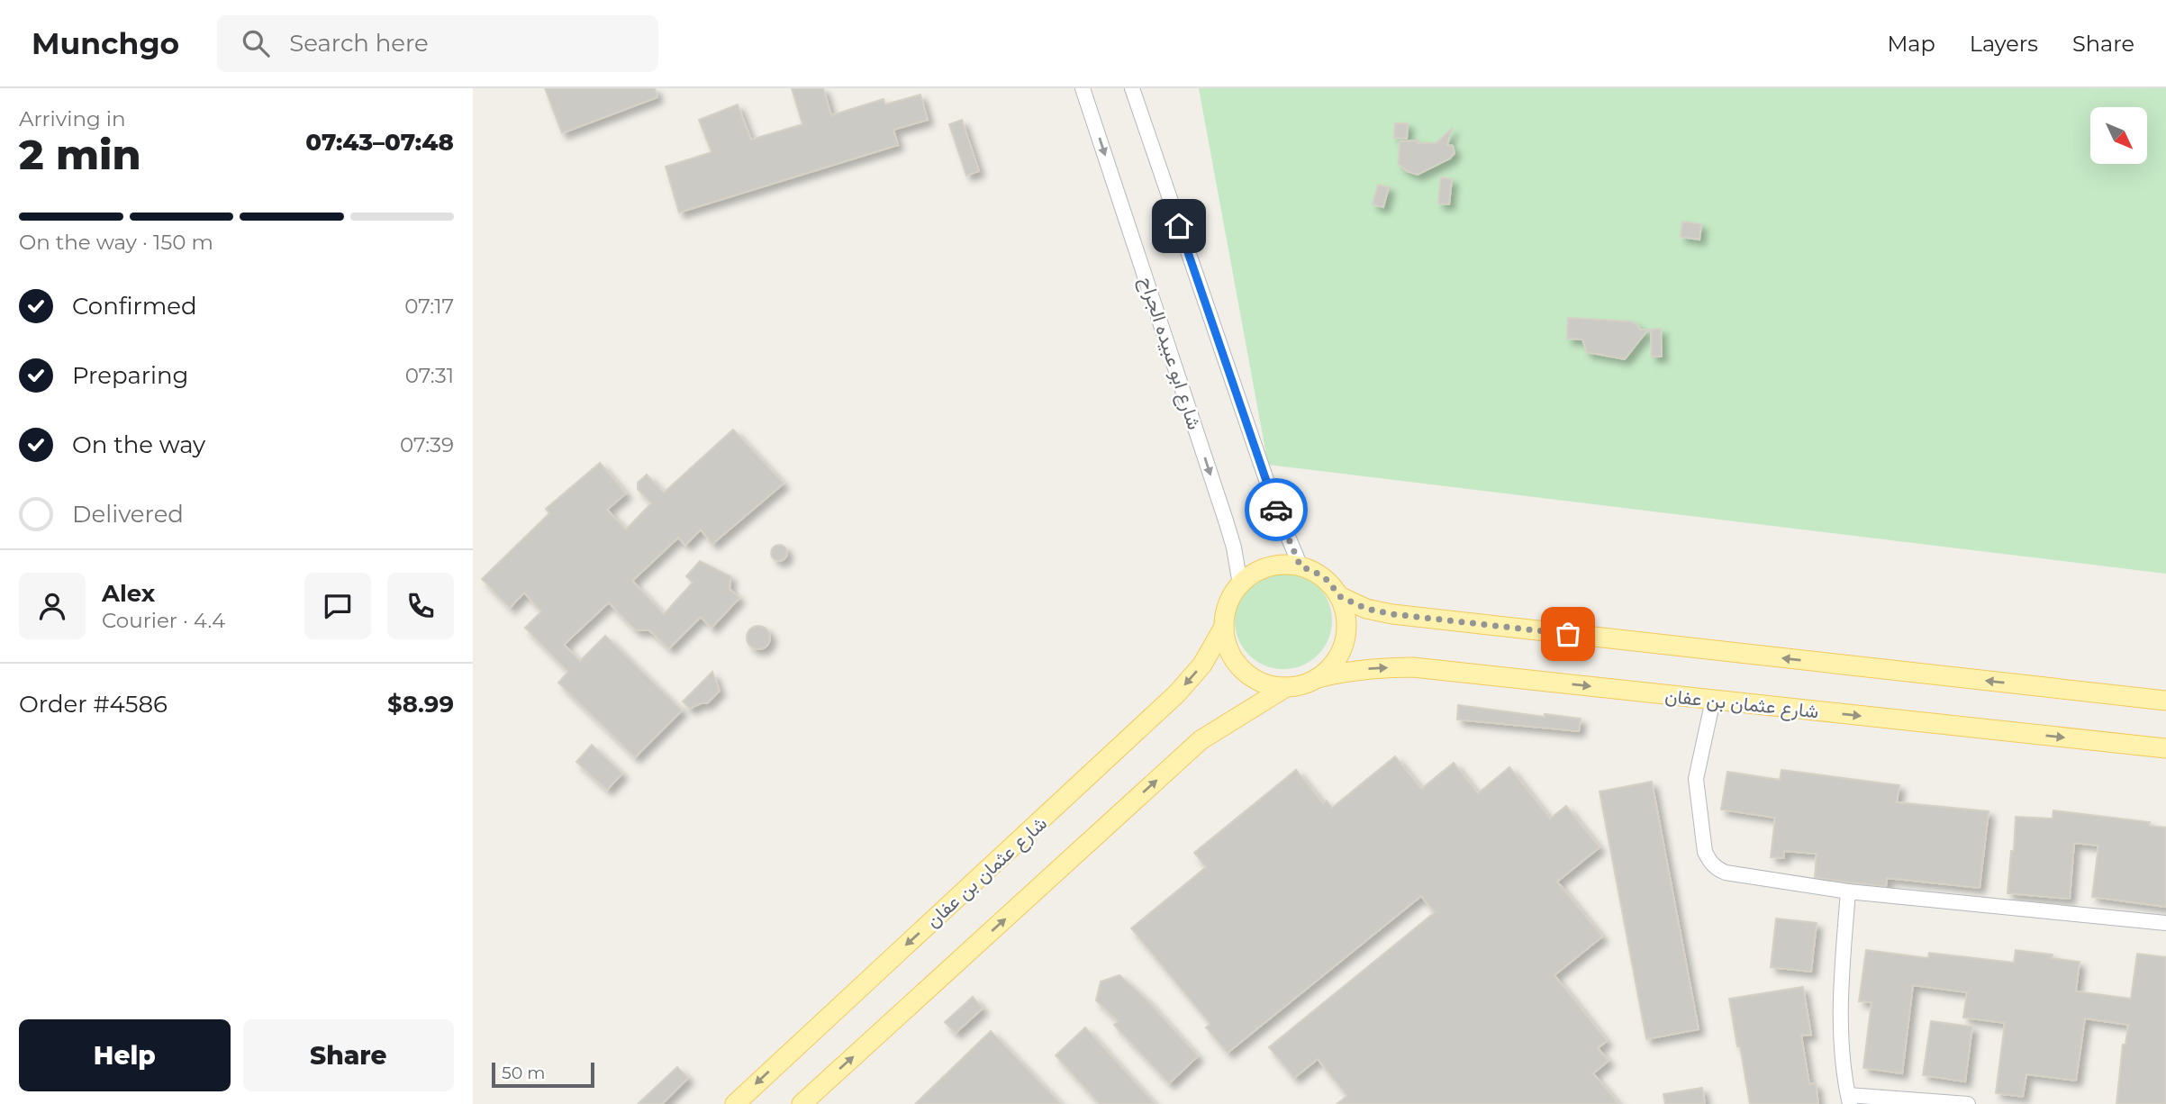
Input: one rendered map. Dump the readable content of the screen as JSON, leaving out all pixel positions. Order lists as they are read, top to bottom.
{
  "streets": {
    "main road": ["شارع عثمان بن عفان"],
    "street": ["شارع ابو عبيده الجراح"]
  },
  "crossings": [
    ["شارع ابو عبيده الجراح", "شارع عثمان بن عفان"]
  ],
  "scale_bar": "50 m",
  "north": "bottom right",
  "page": {
    "header": "Munchgo",
    "search": "Search here",
    "nav": ["Map", "Layers", "Share"],
    "heading": ["2 min", "Arriving in", "07:43–07:48"],
    "panel": [
      "Alex",
      "Courier · 4.4",
      "Order #4586",
      "$8.99"
    ],
    "bar": "On the way · 150 m",
    "list": [
      ["Confirmed", "07:17"],
      ["Preparing", "07:31"],
      ["On the way", "07:39"],
      "Delivered"
    ],
    "buttons": ["Help", "Share"],
    "scale": "50 m"
  }
}
